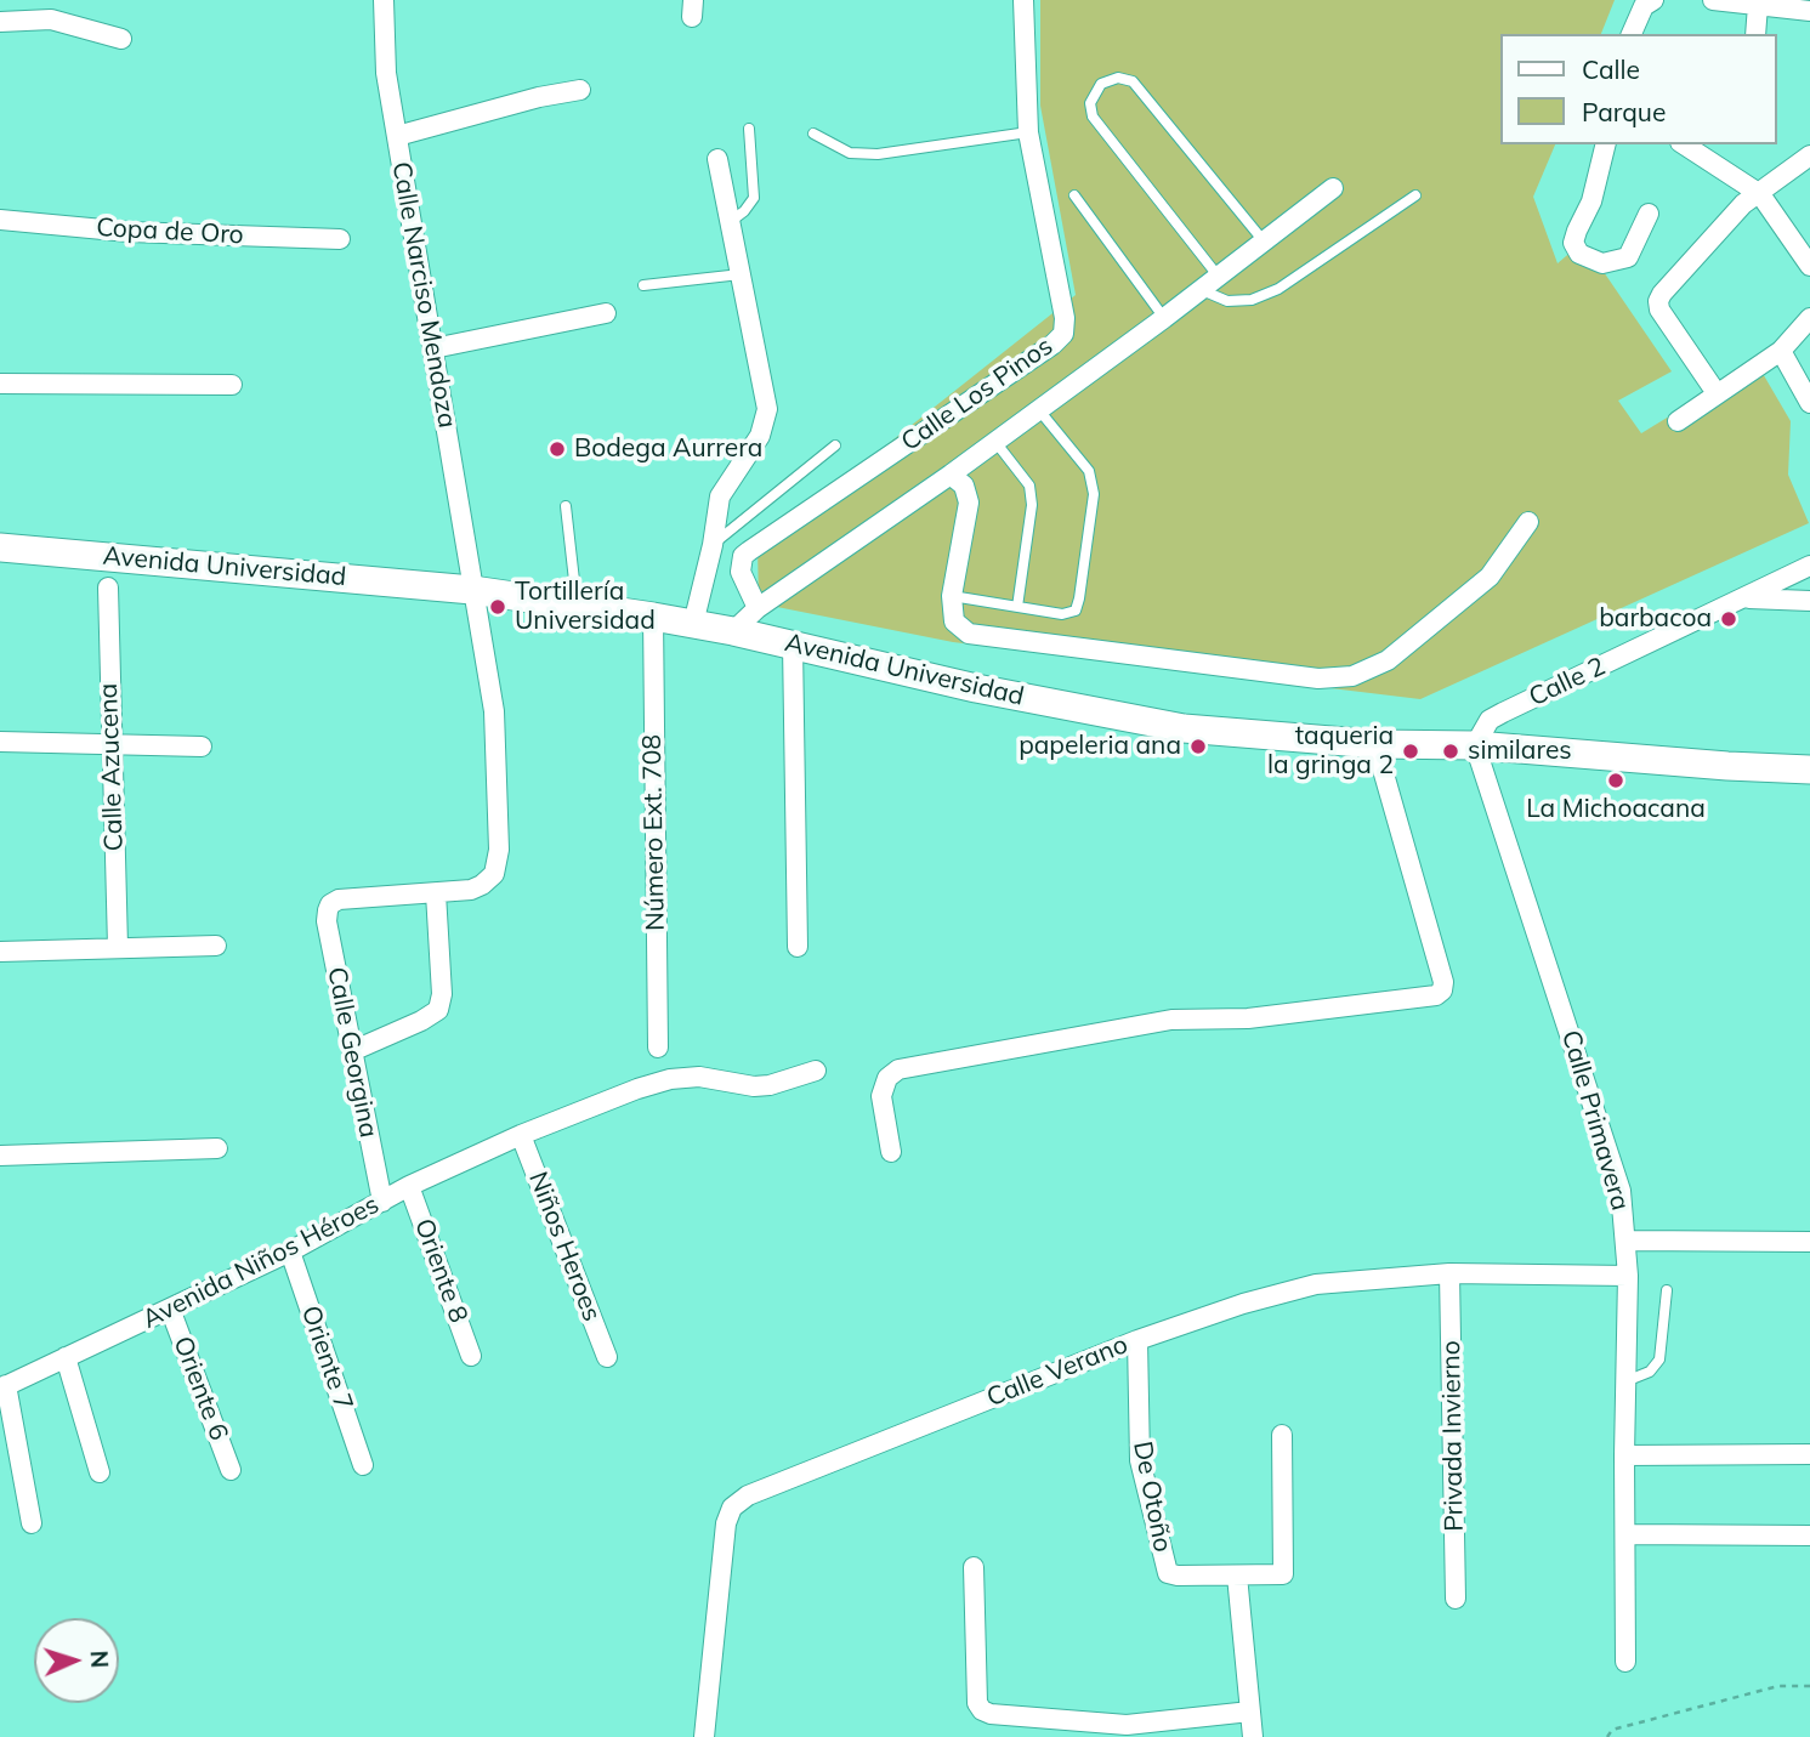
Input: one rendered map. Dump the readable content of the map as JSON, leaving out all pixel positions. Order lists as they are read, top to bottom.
{
  "streets": {
    "street": [
      "Copa de Oro",
      "Calle Narciso Mendoza",
      "Calle Los Pinos",
      "Avenida Universidad",
      "Calle 2",
      "Calle Azucena",
      "Número Ext. 708",
      "Calle Georgina",
      "Calle Primavera",
      "Niños Heroes",
      "Avenida Niños Héroes",
      "Oriente 8",
      "Oriente 7",
      "Calle Verano",
      "Oriente 6",
      "Privada Invierno",
      "De Otoño"
    ]
  },
  "crossings": [
    ["Calle Narciso Mendoza", "Avenida Universidad"],
    ["Calle Narciso Mendoza", "Calle Georgina"],
    ["Avenida Universidad", "Calle 2"],
    ["Avenida Universidad", "Número Ext. 708"],
    ["Avenida Universidad", "Calle Primavera"],
    ["Calle 2", "Calle Primavera"],
    ["Calle Georgina", "Avenida Niños Héroes"],
    ["Calle Primavera", "Calle Verano"],
    ["Niños Heroes", "Avenida Niños Héroes"],
    ["Avenida Niños Héroes", "Oriente 8"],
    ["Avenida Niños Héroes", "Oriente 7"],
    ["Avenida Niños Héroes", "Oriente 6"],
    ["Calle Verano", "Privada Invierno"],
    ["Calle Verano", "De Otoño"]
  ],
  "places": [
    "Bodega Aurrera",
    "Tortillería Universidad",
    "barbacoa",
    "papeleria ana",
    "taqueria la gringa 2",
    "similares",
    "La Michoacana"
  ],
  "legend": ["Calle", "Parque"],
  "north": "right"
}
